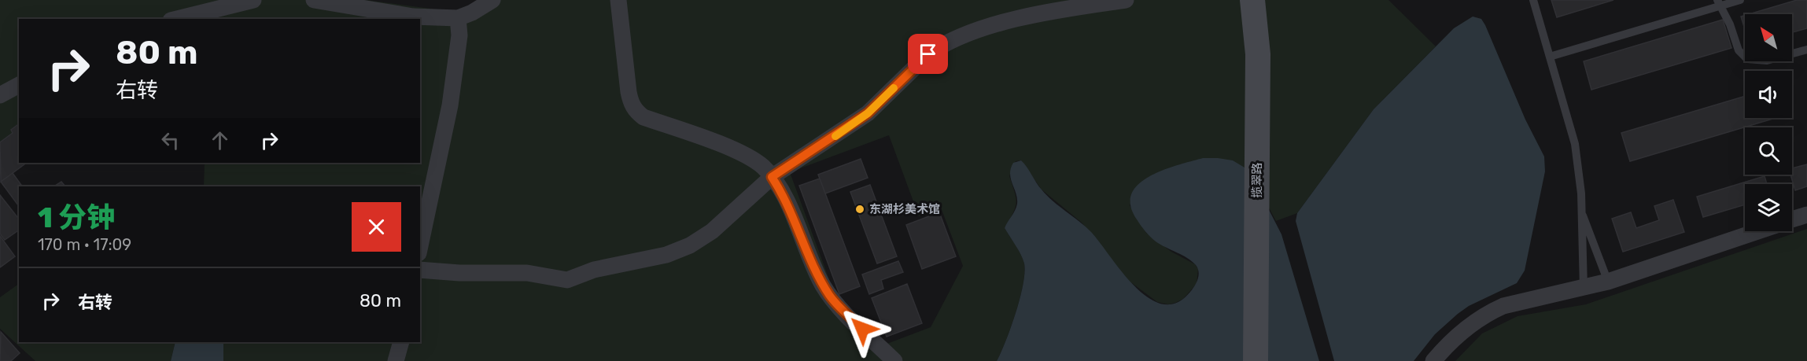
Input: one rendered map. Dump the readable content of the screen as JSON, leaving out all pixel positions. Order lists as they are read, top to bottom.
{
  "streets": {
    "street": ["揽翠路"]
  },
  "places": ["东湖杉美术馆"],
  "north": "top left",
  "page": {
    "turn": ["80 m", "右转"],
    "heading": ["1 分钟", "170 m · 17:09"],
    "list": [
      {
        "name": "右转",
        "value": "80 m"
      }
    ]
  }
}
